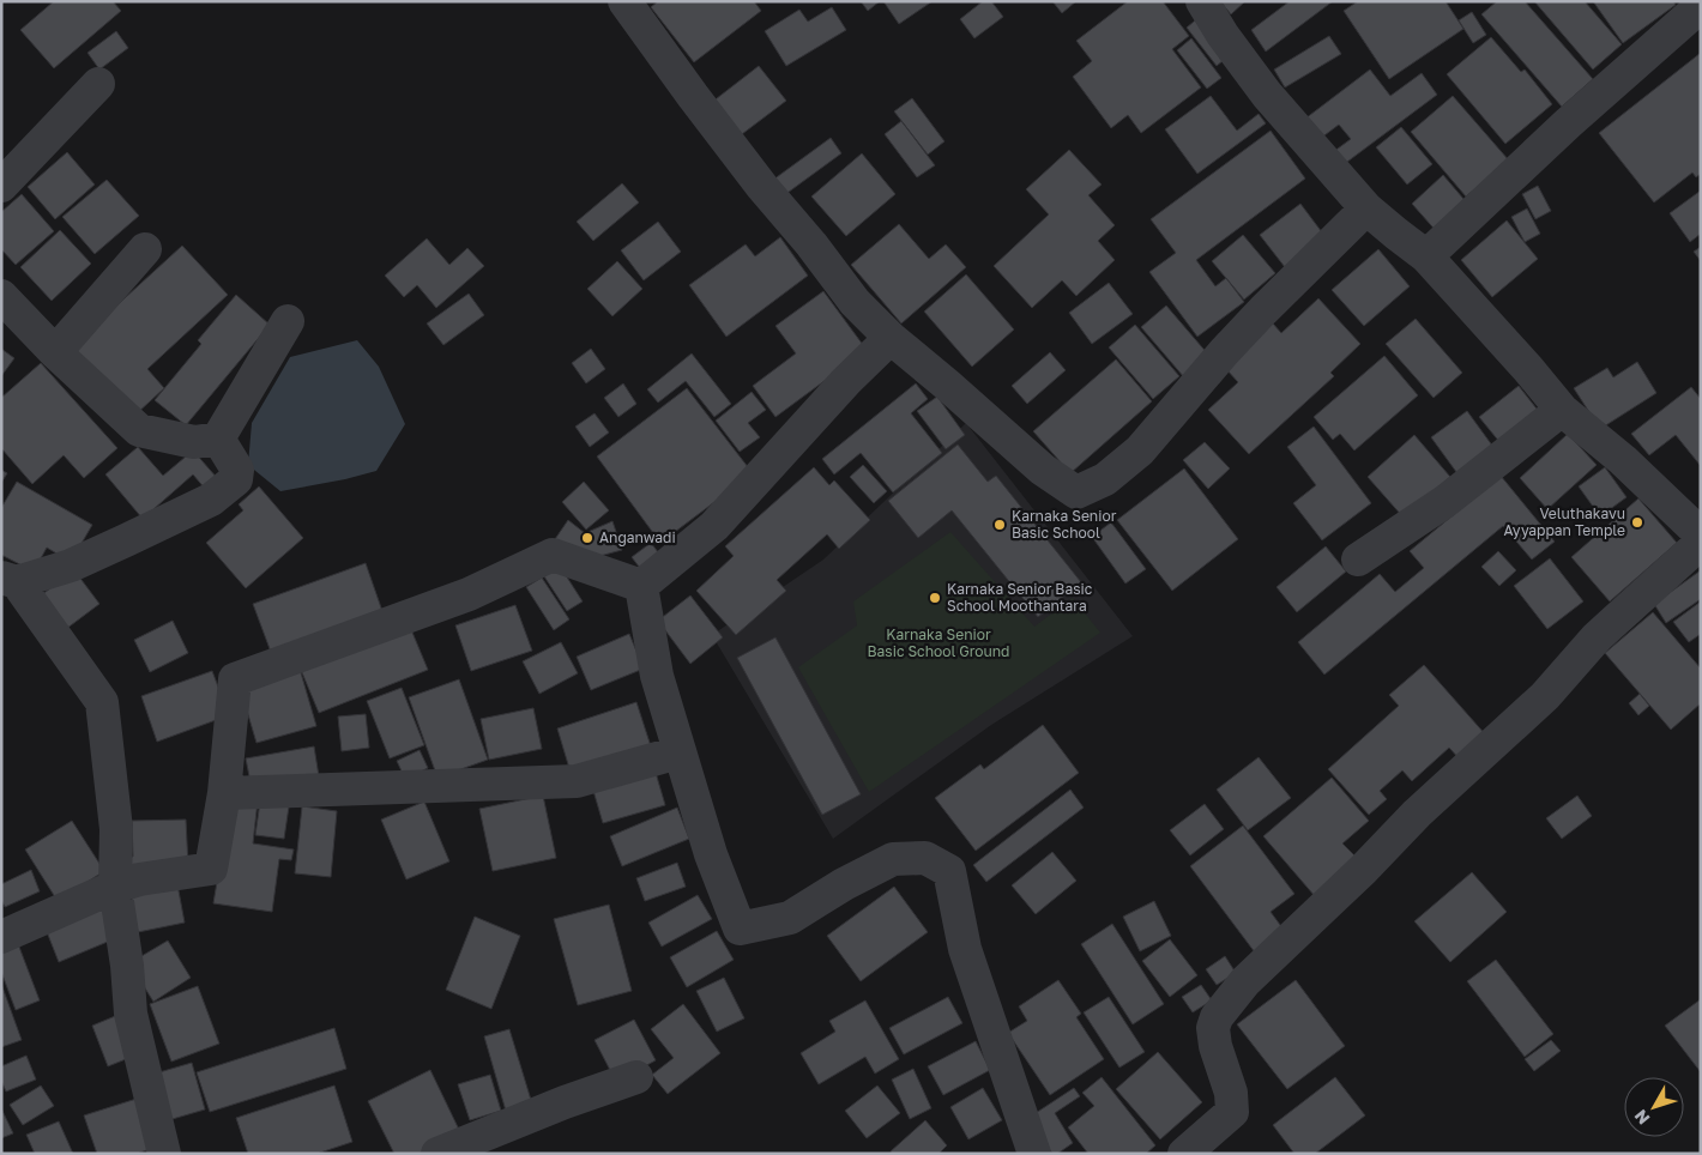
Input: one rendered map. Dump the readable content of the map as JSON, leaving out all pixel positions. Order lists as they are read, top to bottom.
{
  "parks": ["Karnaka Senior Basic School Ground"],
  "places": [
    "Veluthakavu Ayyappan Temple",
    "Karnaka Senior Basic School",
    "Anganwadi",
    "Karnaka Senior Basic School Moothantara"
  ],
  "north": "bottom left"
}
